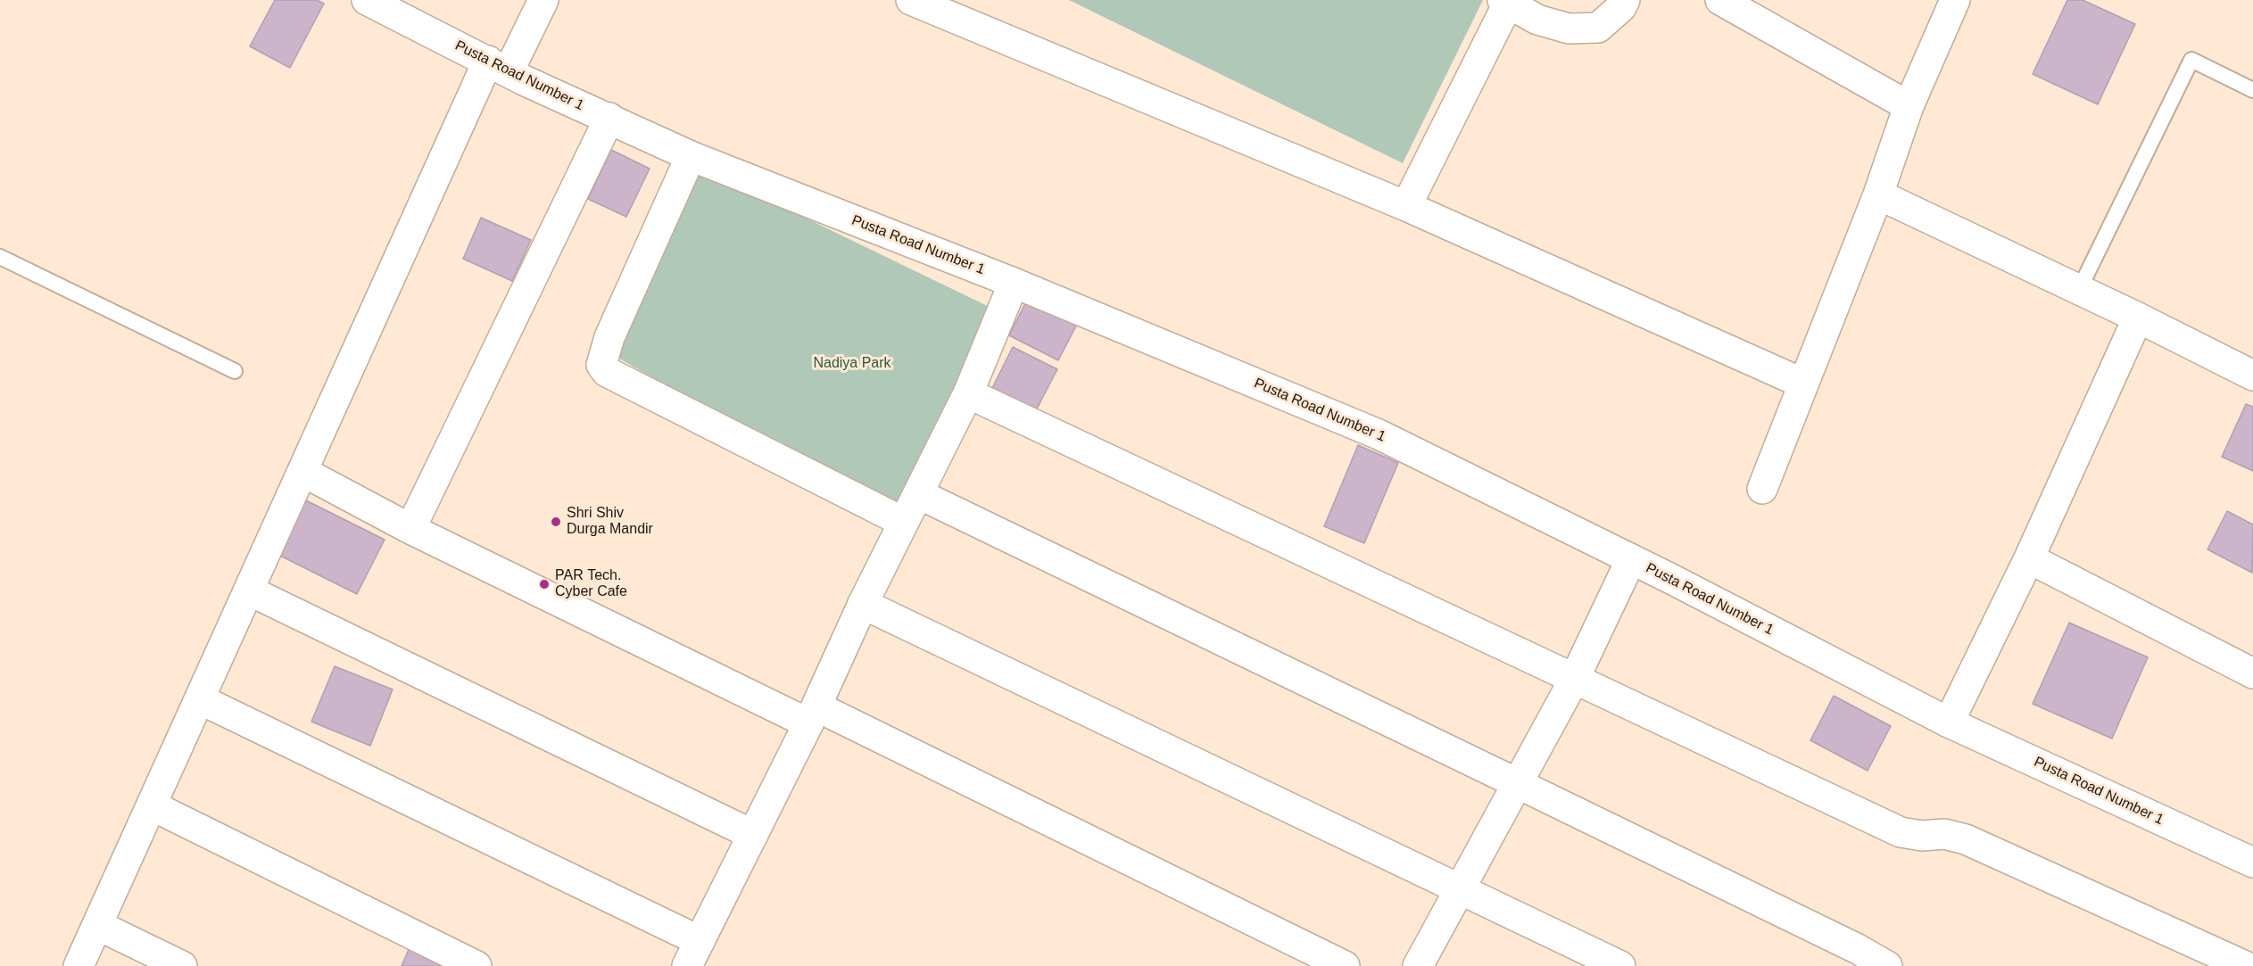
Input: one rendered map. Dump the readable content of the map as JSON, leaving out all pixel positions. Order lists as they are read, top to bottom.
{
  "streets": {
    "street": ["Pusta Road Number 1"]
  },
  "parks": ["Nadiya Park"],
  "places": ["Shri Shiv Durga Mandir", "PAR Tech. Cyber Cafe"]
}
